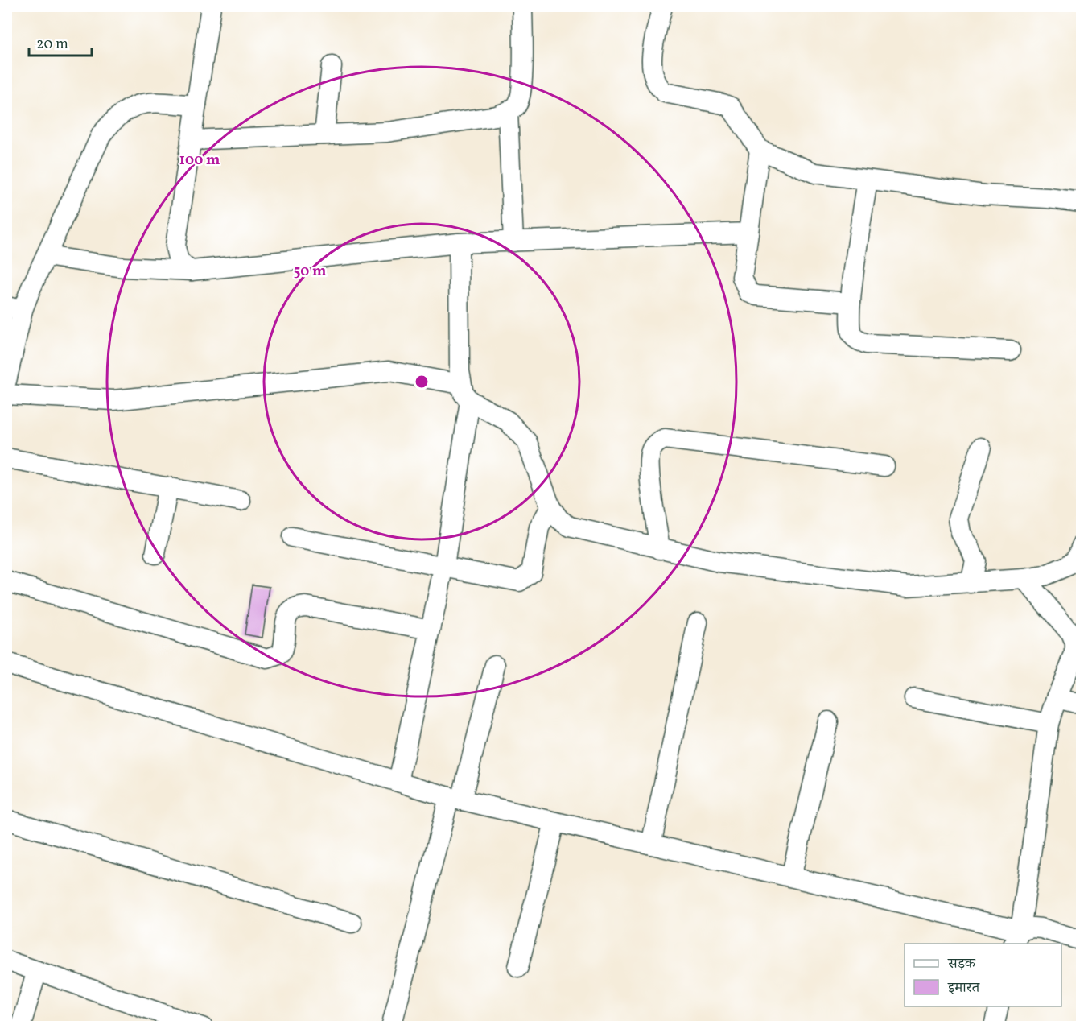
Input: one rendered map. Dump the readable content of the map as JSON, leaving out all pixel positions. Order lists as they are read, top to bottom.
{
  "legend": ["सड़क", "इमारत"],
  "scale_bar": "20 m",
  "rings": ["100 m", "50 m"]
}
